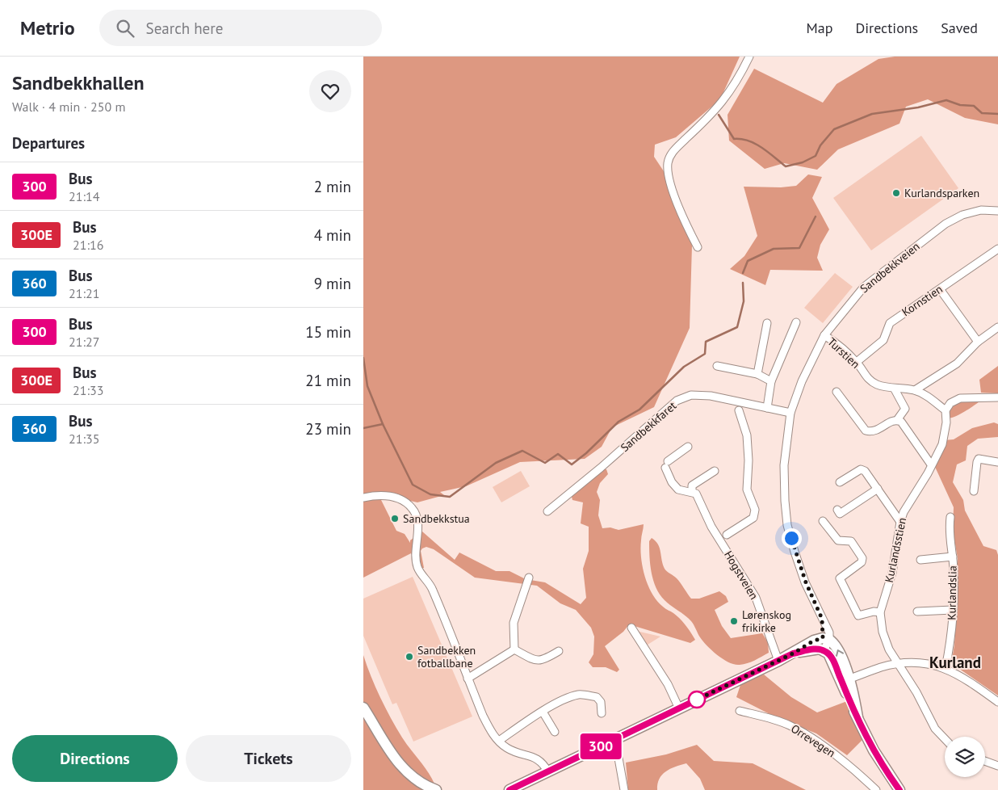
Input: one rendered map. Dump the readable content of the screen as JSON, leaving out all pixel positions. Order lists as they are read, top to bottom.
{
  "streets": {
    "main road": ["Sandbekkveien"],
    "street": [
      "Kornstien",
      "Turstien",
      "Sandbekkfaret",
      "Kurlandsstien",
      "Hogstveien",
      "Kurlandslia",
      "Orrevegen"
    ]
  },
  "crossings": [
    ["Sandbekkveien", "Turstien"],
    ["Sandbekkveien", "Sandbekkfaret"],
    ["Kornstien", "Turstien"],
    ["Turstien", "Kurlandsstien"]
  ],
  "districts": ["Kurland"],
  "places": [
    "Kurlandsparken",
    "Sandbekkstua",
    "Lørenskog frikirke",
    "Sandbekken fotballbane"
  ],
  "lines": ["bus line 300"],
  "page": {
    "header": "Metrio",
    "search": "Search here",
    "nav": ["Map", "Directions", "Saved"],
    "heading": [
      ["Sandbekkhallen", "Walk · 4 min · 250 m"],
      "Departures"
    ],
    "on_map": "300",
    "list": [
      {
        "mark": "300",
        "name": "Bus",
        "note": "21:14",
        "value": "2 min"
      },
      {
        "mark": "300E",
        "name": "Bus",
        "note": "21:16",
        "value": "4 min"
      },
      {
        "mark": "360",
        "name": "Bus",
        "note": "21:21",
        "value": "9 min"
      },
      {
        "mark": "300",
        "name": "Bus",
        "note": "21:27",
        "value": "15 min"
      },
      {
        "mark": "300E",
        "name": "Bus",
        "note": "21:33",
        "value": "21 min"
      },
      {
        "mark": "360",
        "name": "Bus",
        "note": "21:35",
        "value": "23 min"
      }
    ],
    "buttons": ["Directions", "Tickets"]
  }
}
